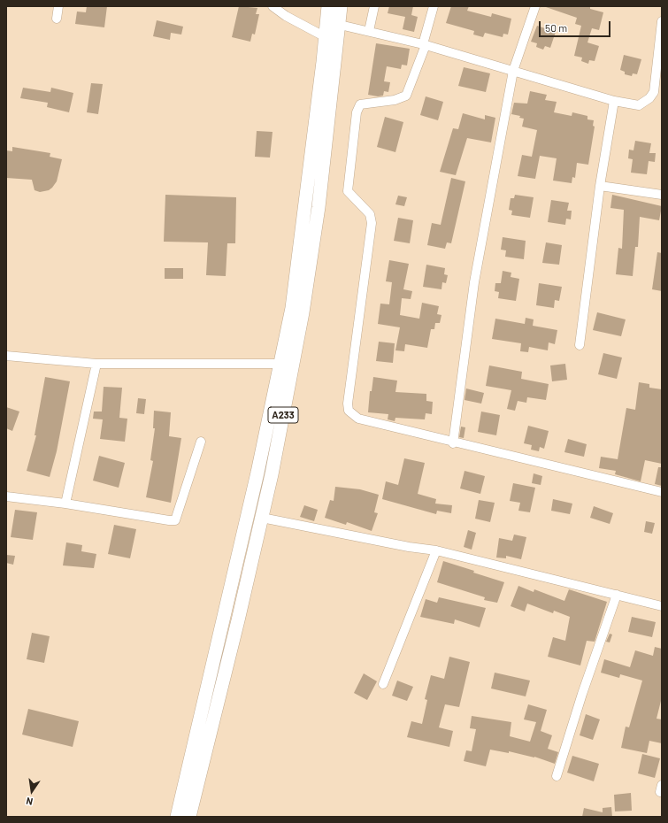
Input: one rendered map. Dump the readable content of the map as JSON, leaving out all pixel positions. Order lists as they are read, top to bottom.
{
  "streets": {
    "highway": ["A233"]
  },
  "scale_bar": "50 m",
  "north": "bottom"
}
